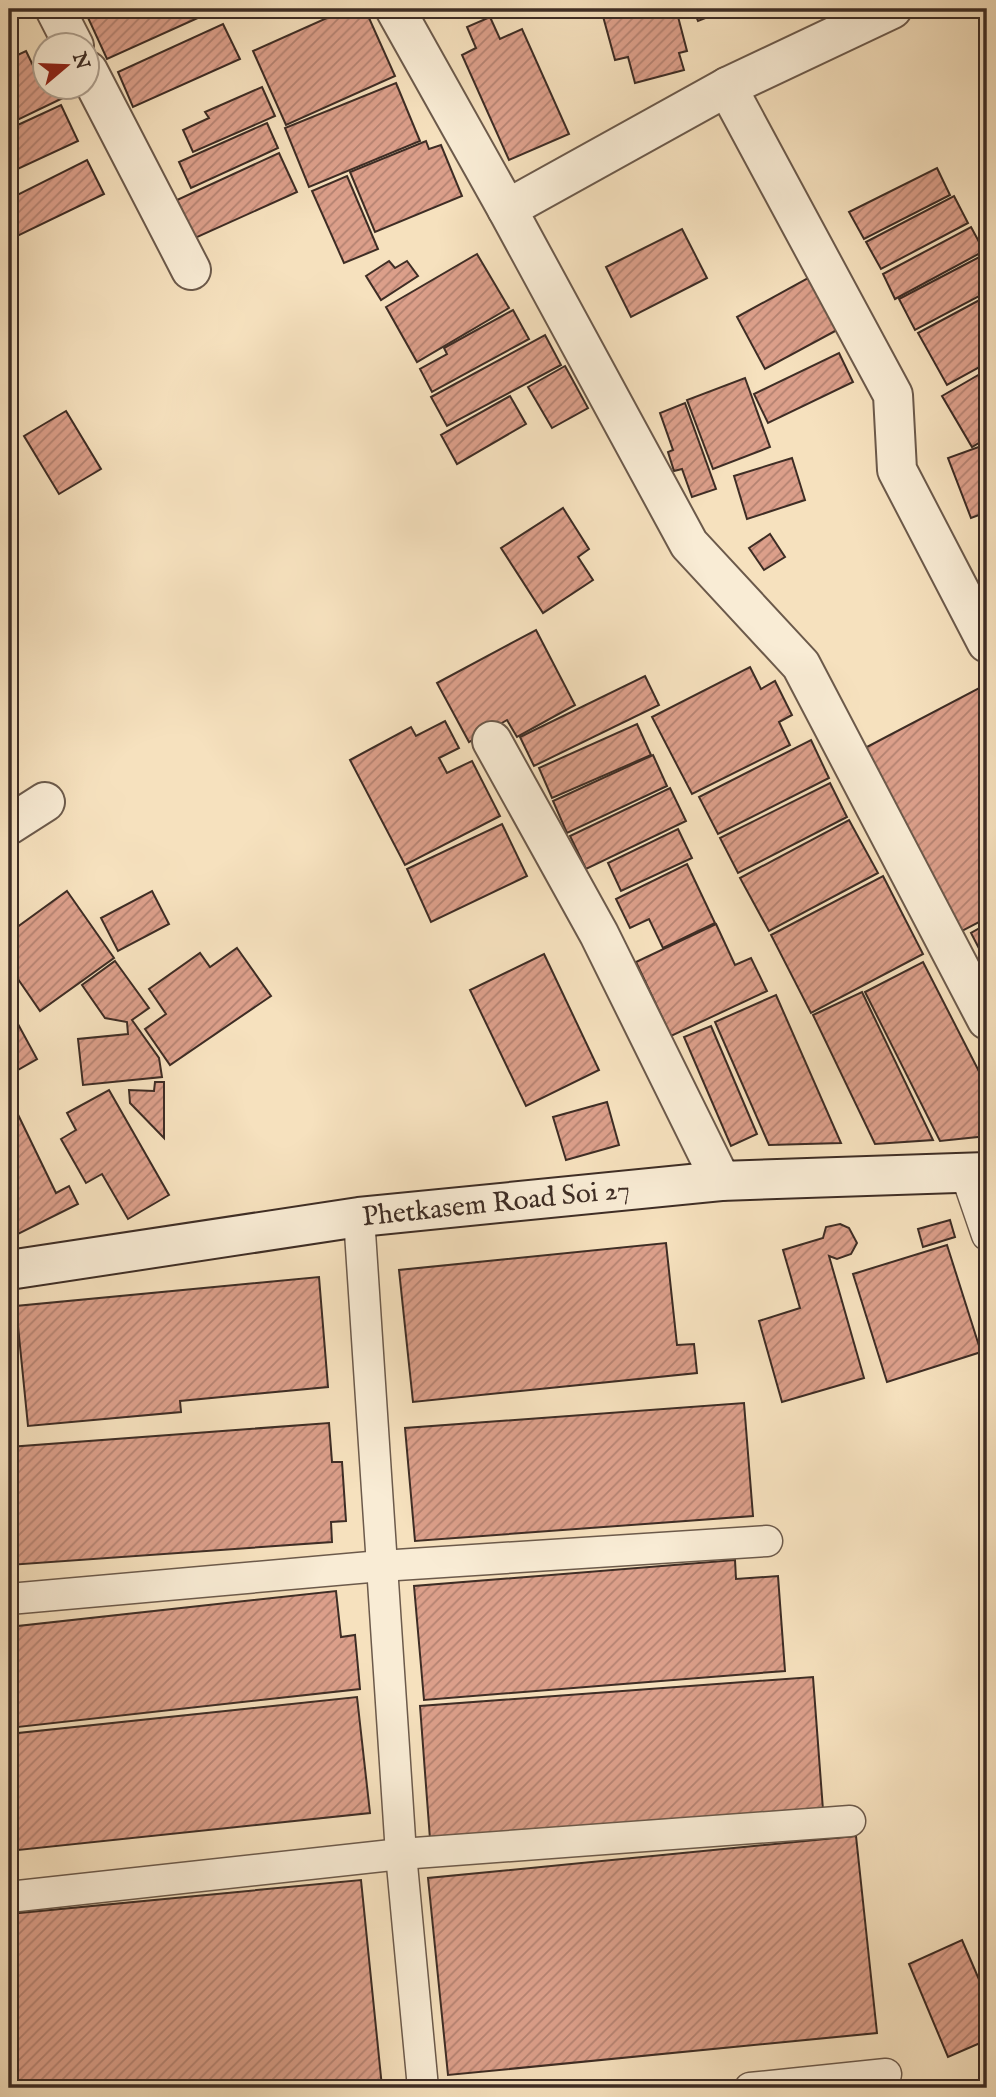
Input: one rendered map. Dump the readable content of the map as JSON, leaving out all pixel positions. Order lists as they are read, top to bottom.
{
  "streets": {
    "street": ["Phetkasem Road Soi 27"]
  },
  "north": "right"
}
